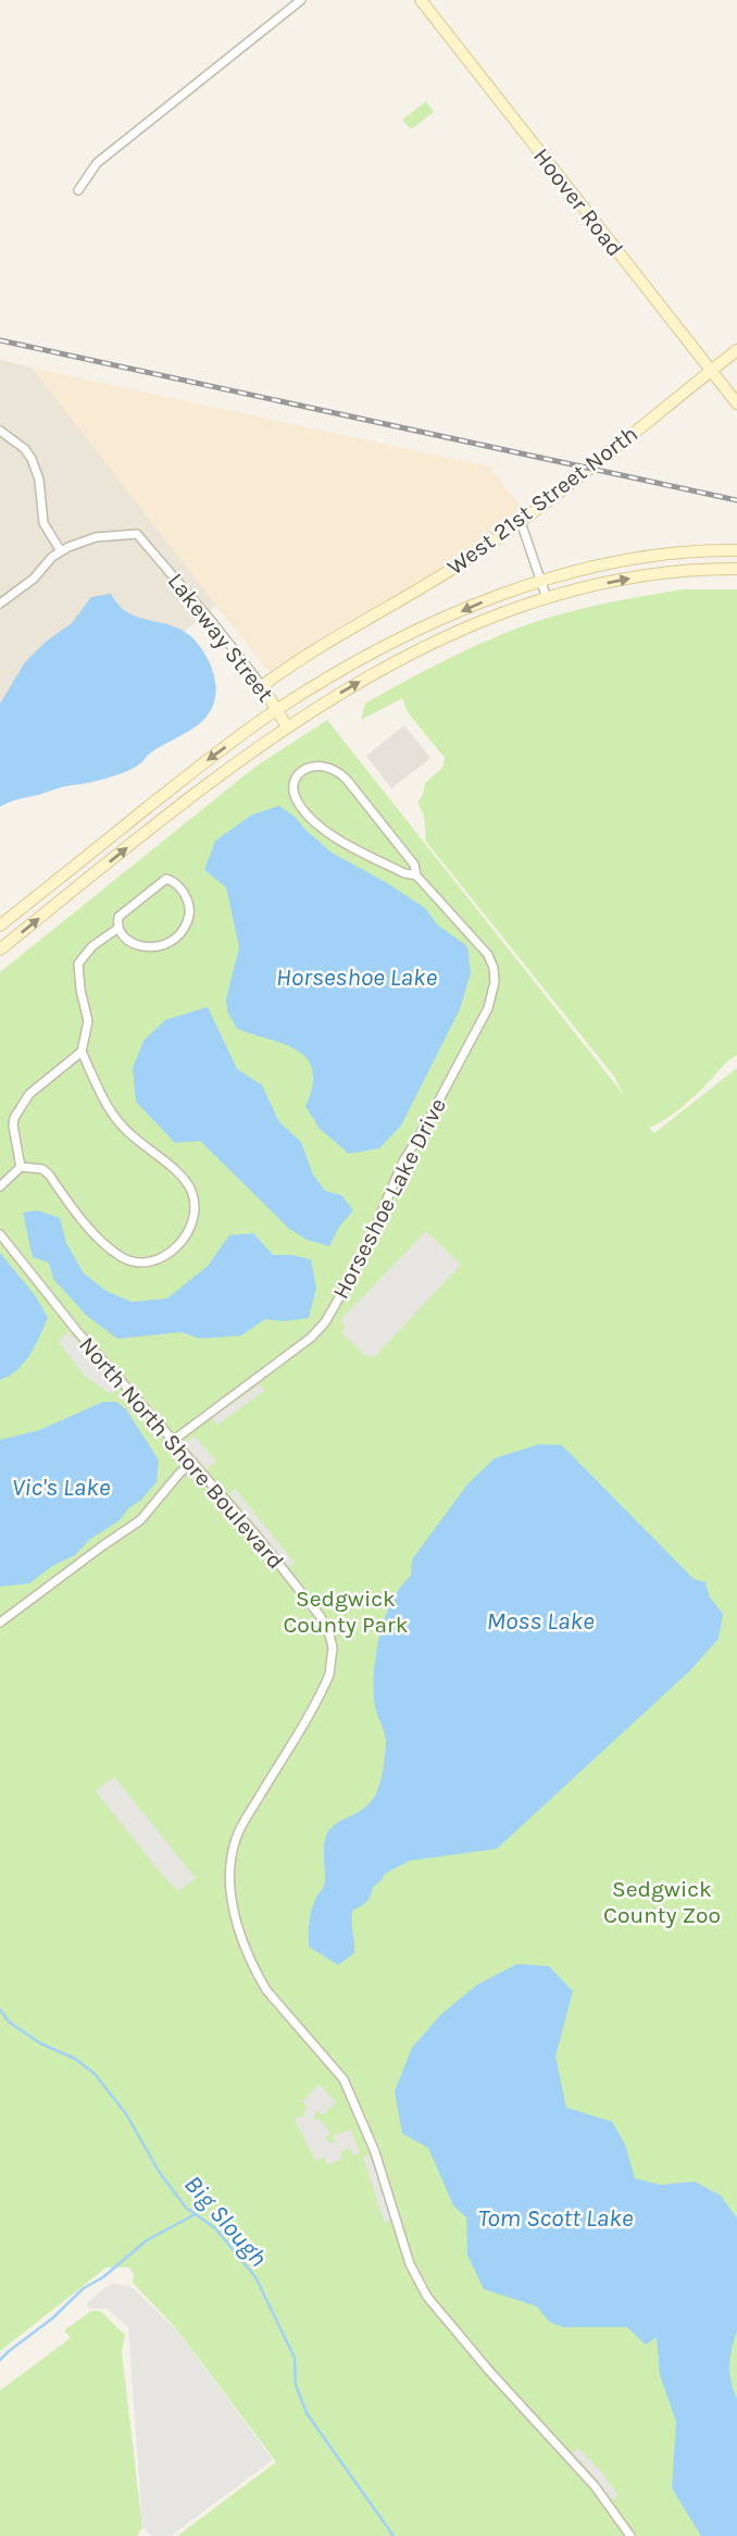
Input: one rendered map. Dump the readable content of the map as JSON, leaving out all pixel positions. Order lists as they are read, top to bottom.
{
  "streets": {
    "main road": ["Hoover Road", "West 21st Street North", "Lakeway Street"],
    "street": ["Horseshoe Lake Drive", "North North Shore Boulevard"]
  },
  "crossings": [
    ["Hoover Road", "West 21st Street North"],
    ["West 21st Street North", "Lakeway Street"],
    ["Horseshoe Lake Drive", "North North Shore Boulevard"]
  ],
  "water": [
    "Horseshoe Lake",
    "Vic's Lake",
    "Moss Lake",
    "Tom Scott Lake",
    "Big Slough"
  ],
  "parks": ["Sedgwick County Park", "Sedgwick County Zoo"]
}
